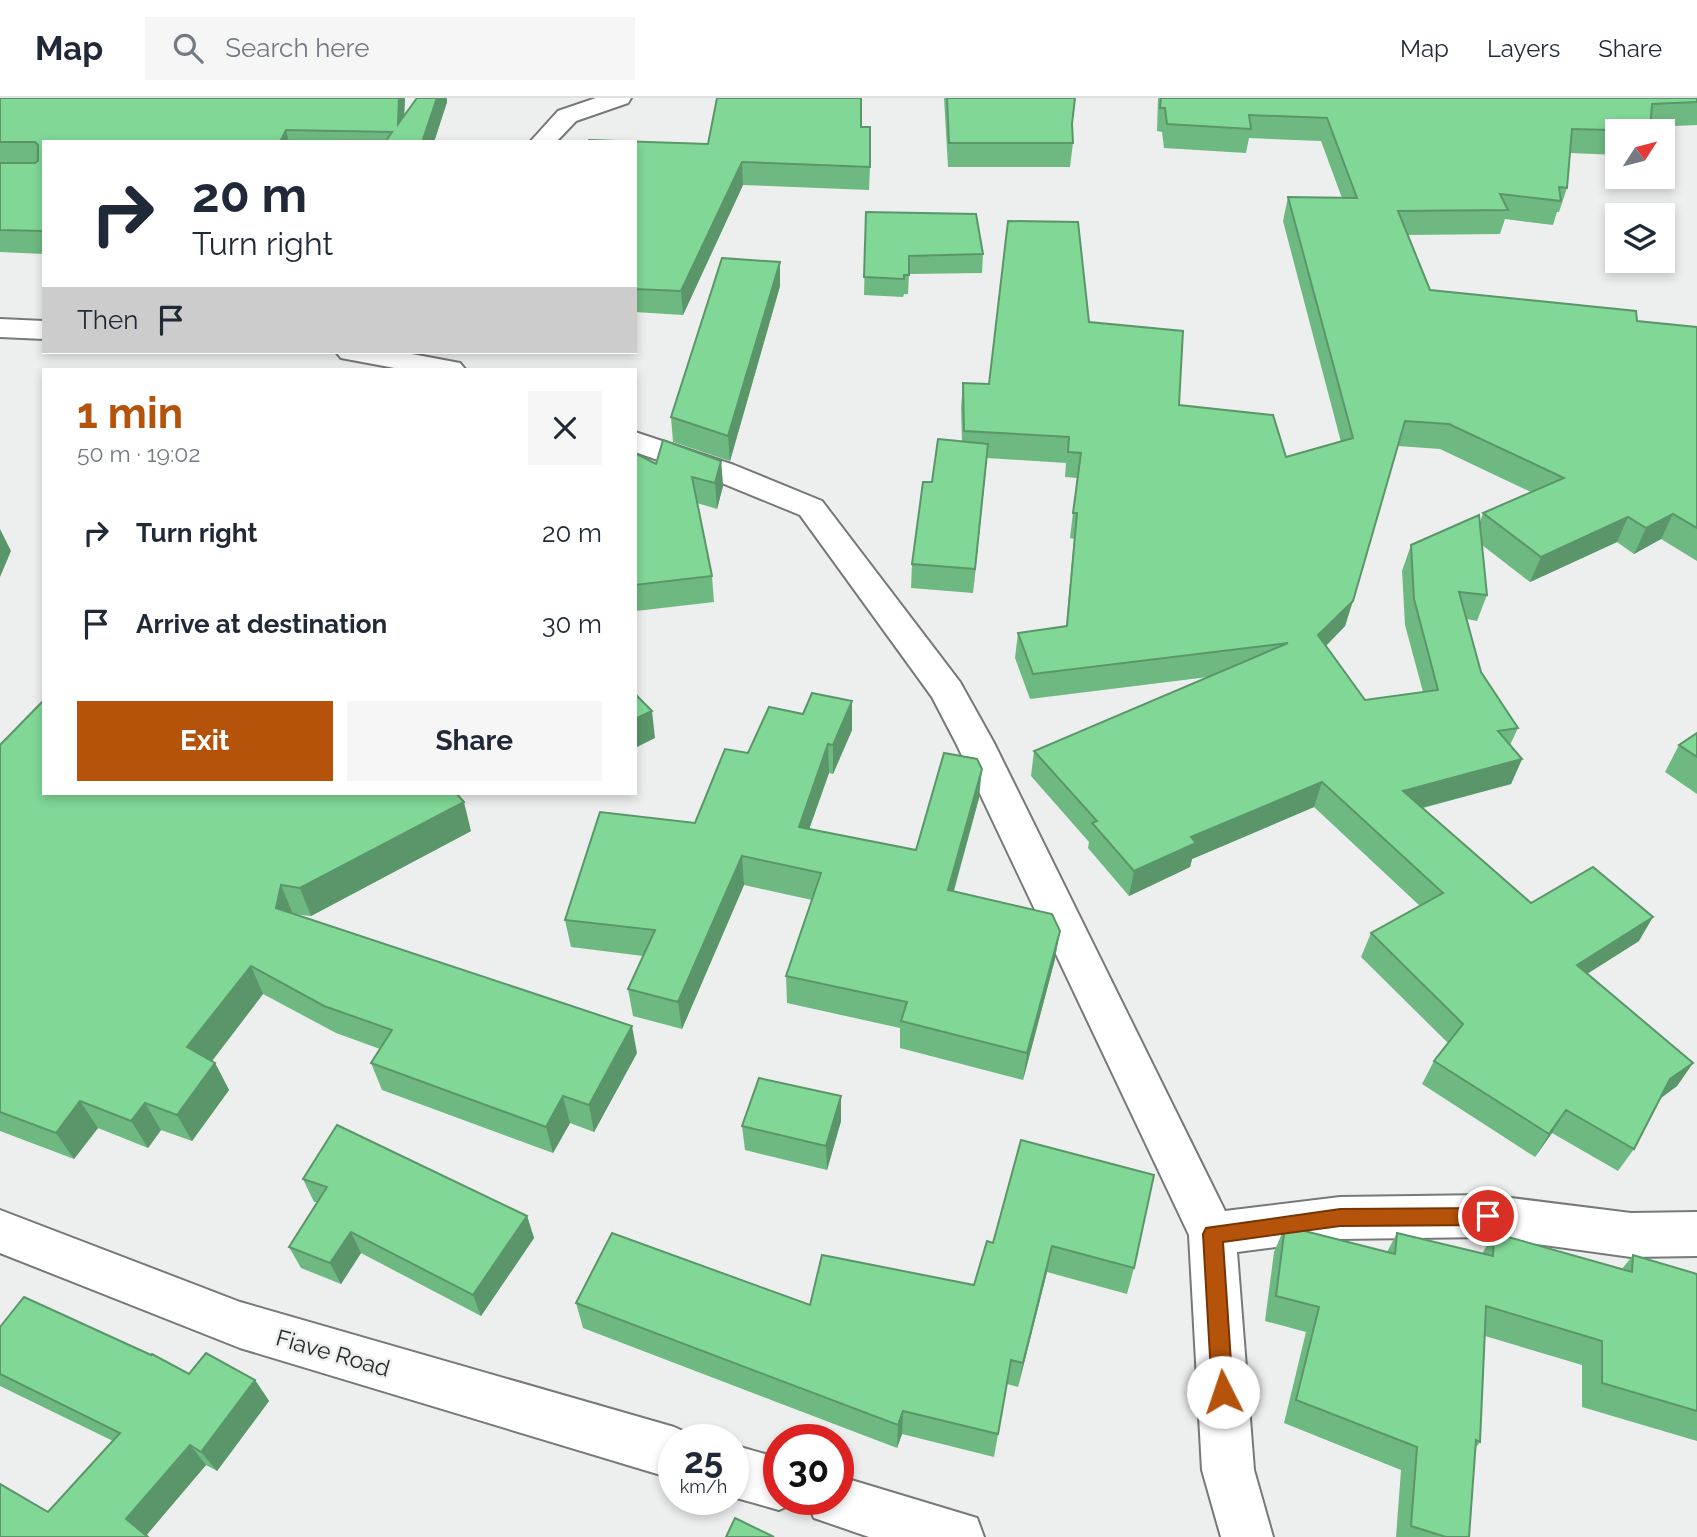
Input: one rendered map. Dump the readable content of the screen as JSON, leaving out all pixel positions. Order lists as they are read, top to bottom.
{
  "streets": {
    "street": ["Fiave Road"]
  },
  "north": "top right",
  "page": {
    "header": "Map",
    "search": "Search here",
    "nav": ["Map", "Layers", "Share"],
    "turn": ["20 m", "Turn right"],
    "then": "Then",
    "heading": ["1 min", "50 m · 19:02"],
    "list": [
      {
        "name": "Turn right",
        "value": "20 m"
      },
      {
        "name": "Arrive at destination",
        "value": "30 m"
      }
    ],
    "buttons": ["Exit", "Share"],
    "speed": "25 km/h",
    "limit": "30"
  }
}
